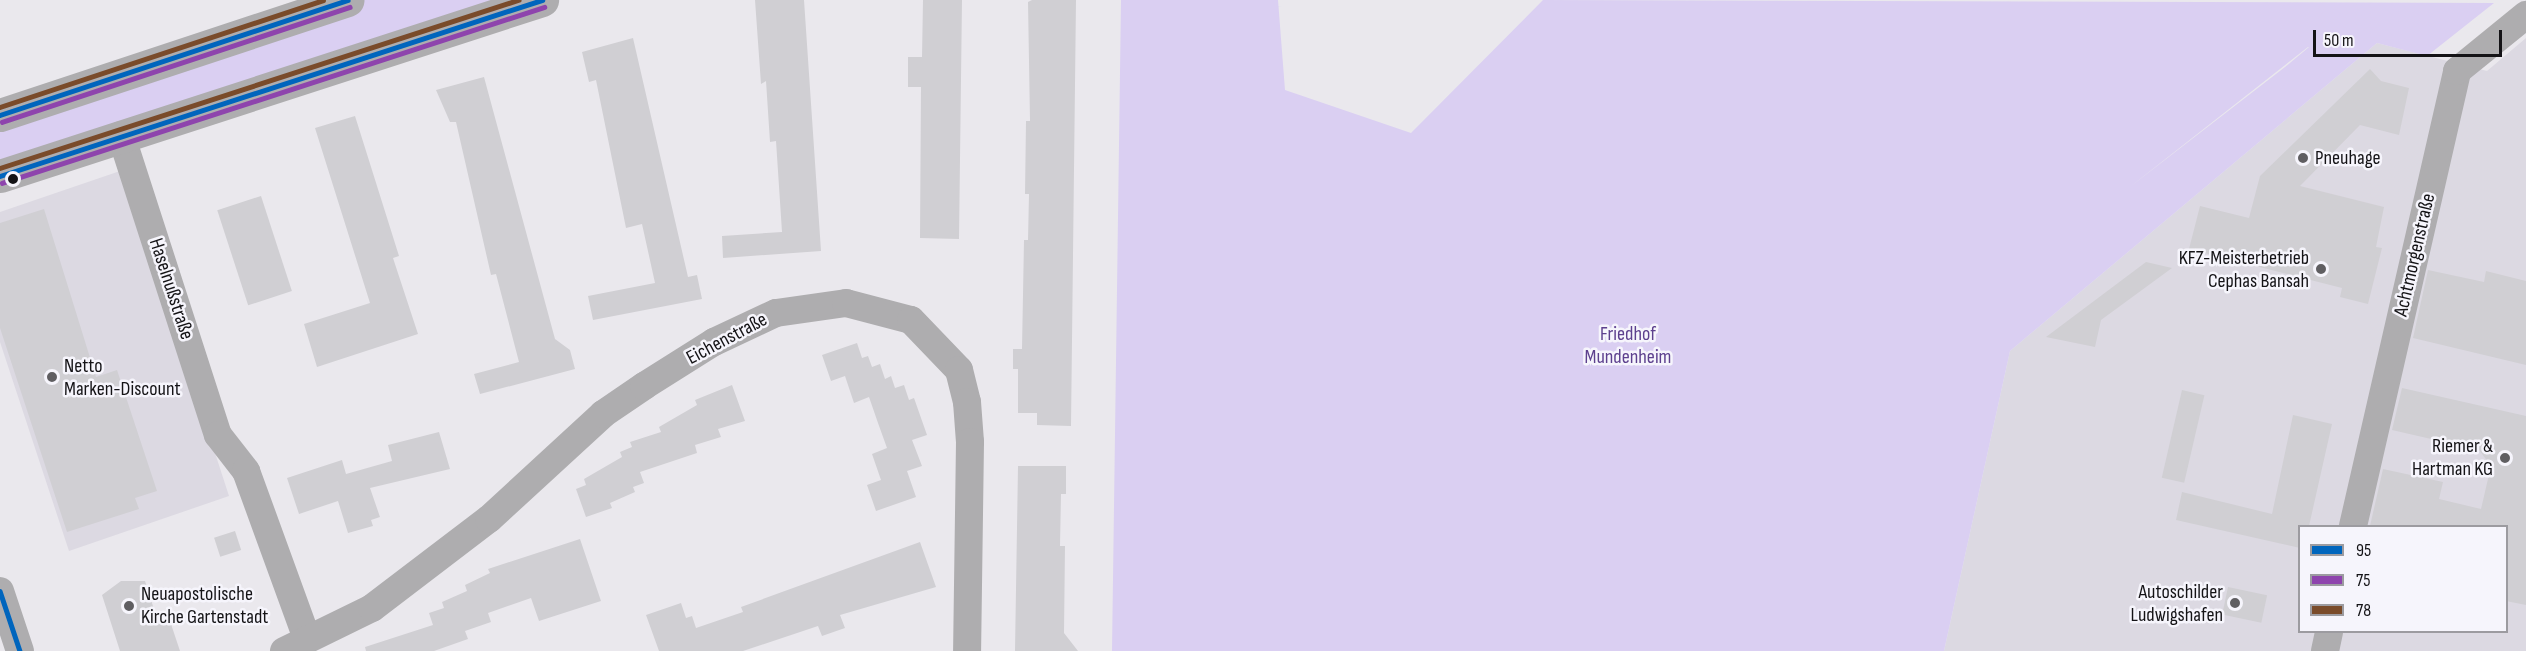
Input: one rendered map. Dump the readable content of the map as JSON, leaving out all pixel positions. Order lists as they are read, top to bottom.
{
  "streets": {
    "street": ["Achtmorgenstraße", "Haselnußstraße", "Eichenstraße"]
  },
  "crossings": [
    ["Haselnußstraße", "Eichenstraße"]
  ],
  "parks": ["Friedhof Mundenheim"],
  "places": [
    "Pneuhage",
    "KFZ-Meisterbetrieb Cephas Bansah",
    "Netto Marken-Discount",
    "Riemer & Hartman KG",
    "Autoschilder Ludwigshafen",
    "Neuapostolische Kirche Gartenstadt"
  ],
  "lines": ["transit line 95", "transit line 78", "transit line 75"],
  "legend": ["95", "75", "78"],
  "scale_bar": "50 m"
}
